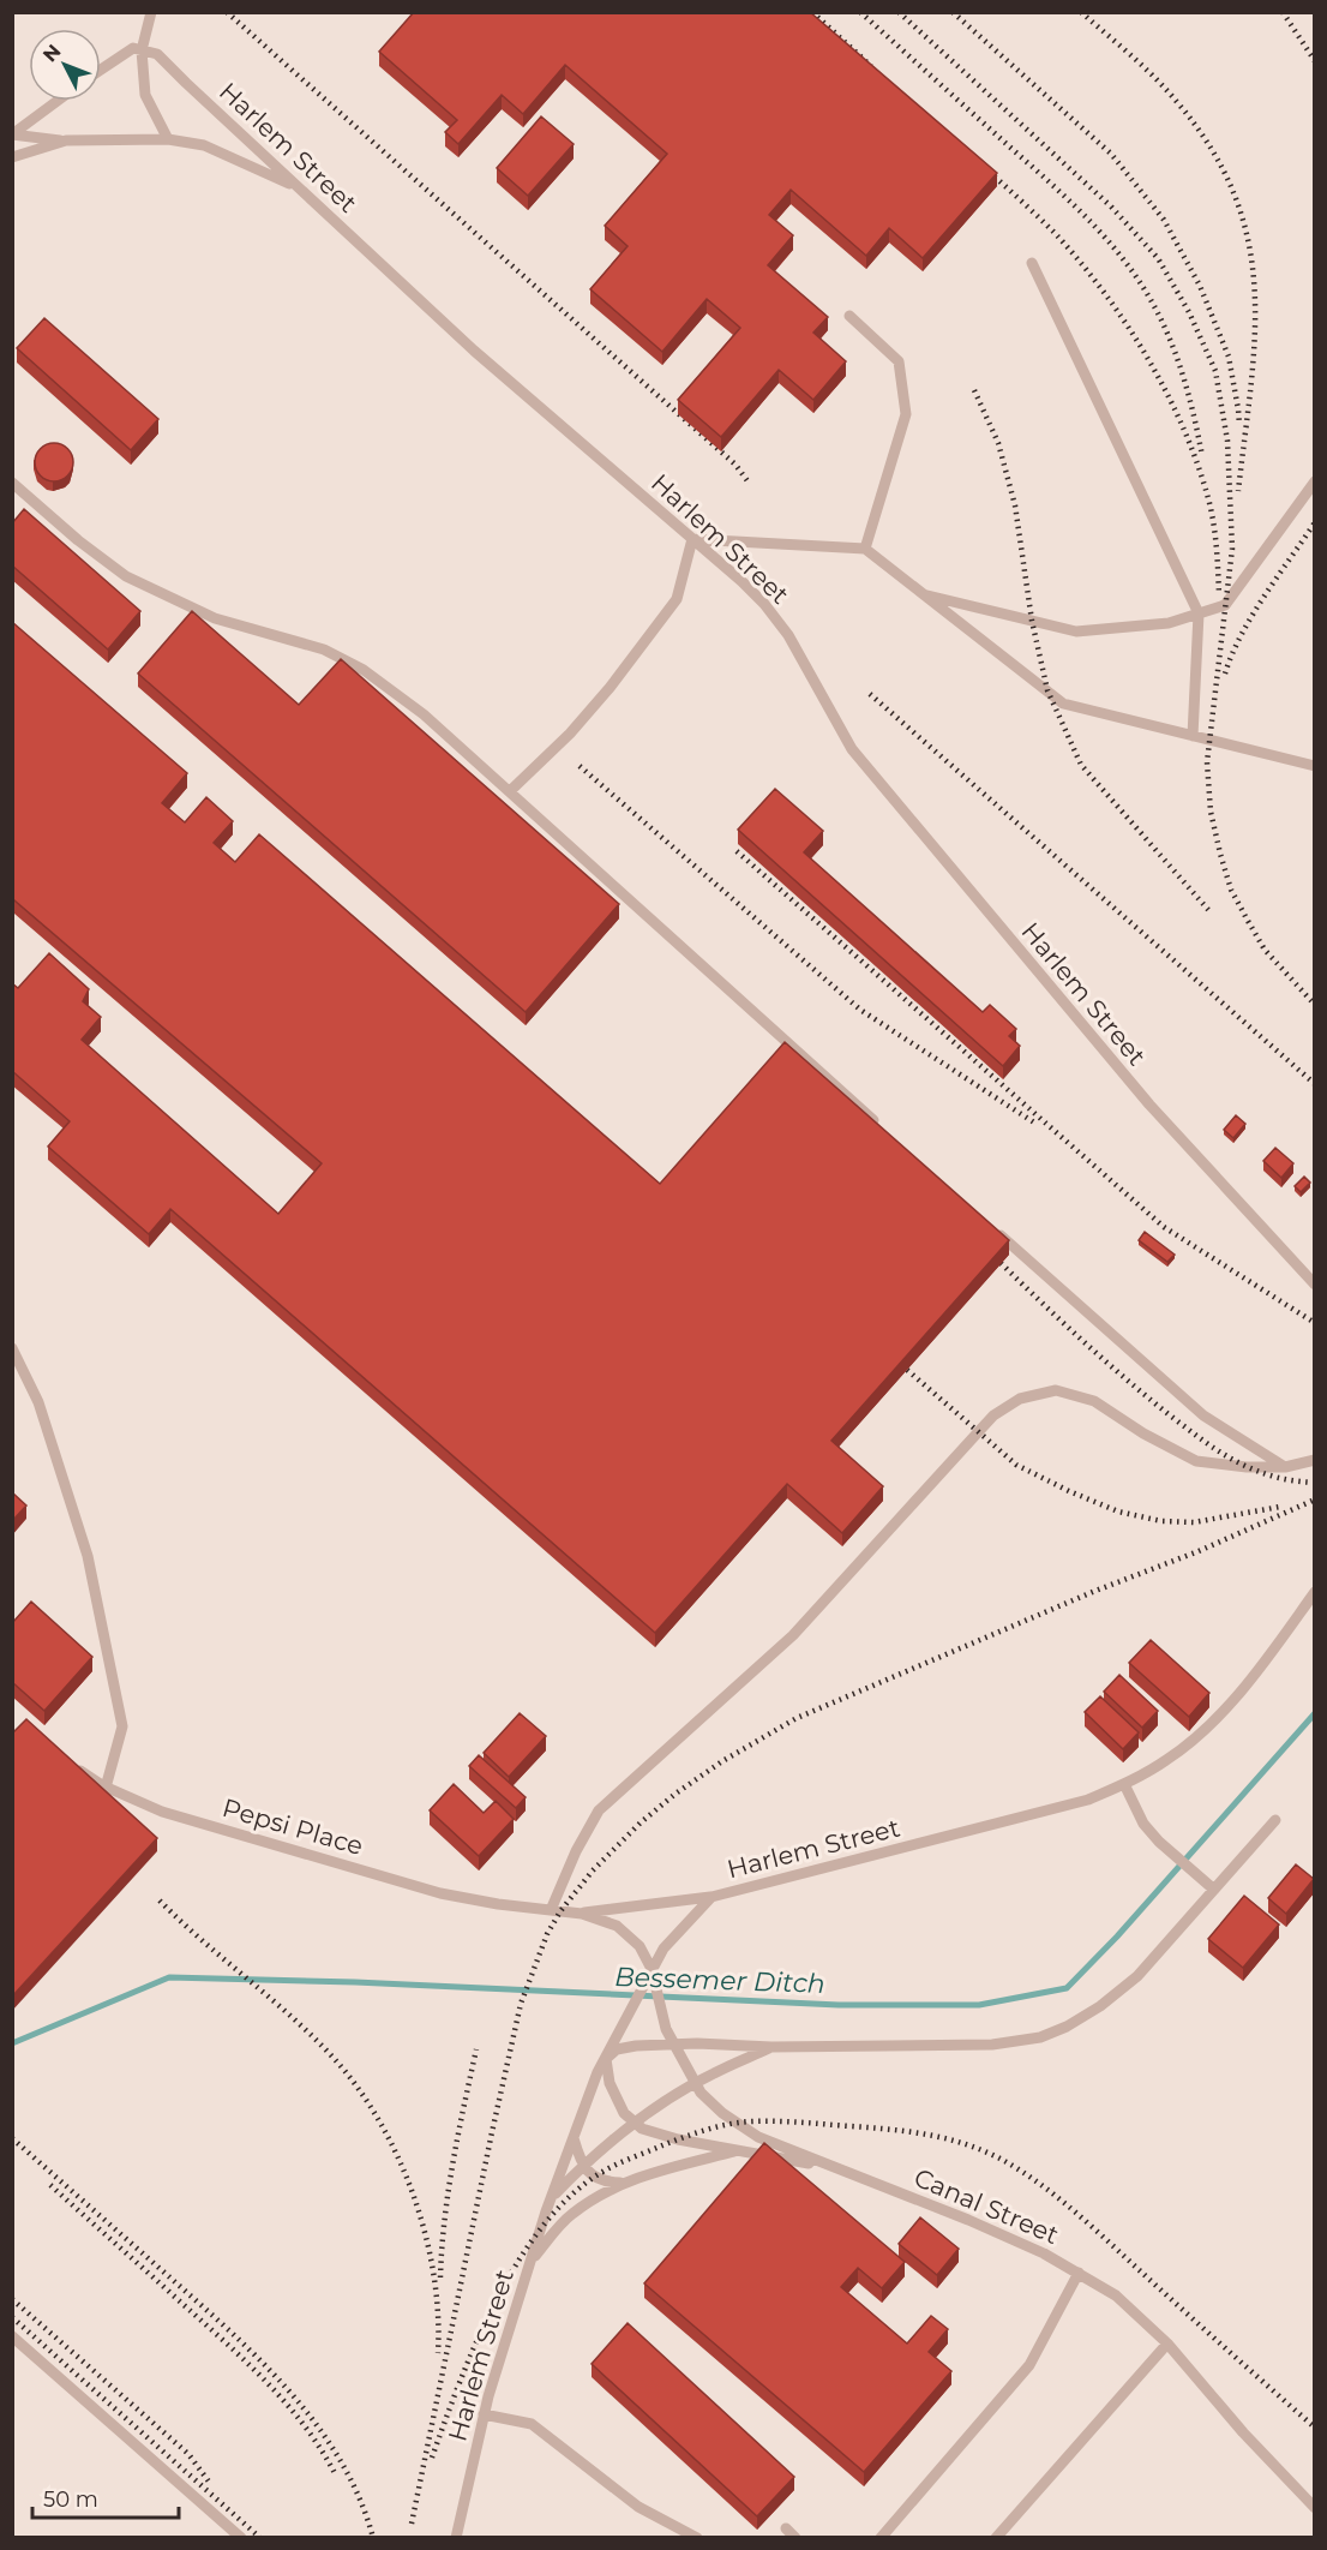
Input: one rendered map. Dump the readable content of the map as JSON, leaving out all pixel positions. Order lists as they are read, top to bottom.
{
  "streets": {
    "lane": ["Harlem Street", "Pepsi Place", "Canal Street"]
  },
  "crossings": [
    ["Harlem Street", "Canal Street"],
    ["Pepsi Place", "Canal Street"]
  ],
  "water": ["Bessemer Ditch"],
  "scale_bar": "50 m",
  "north": "top left"
}
